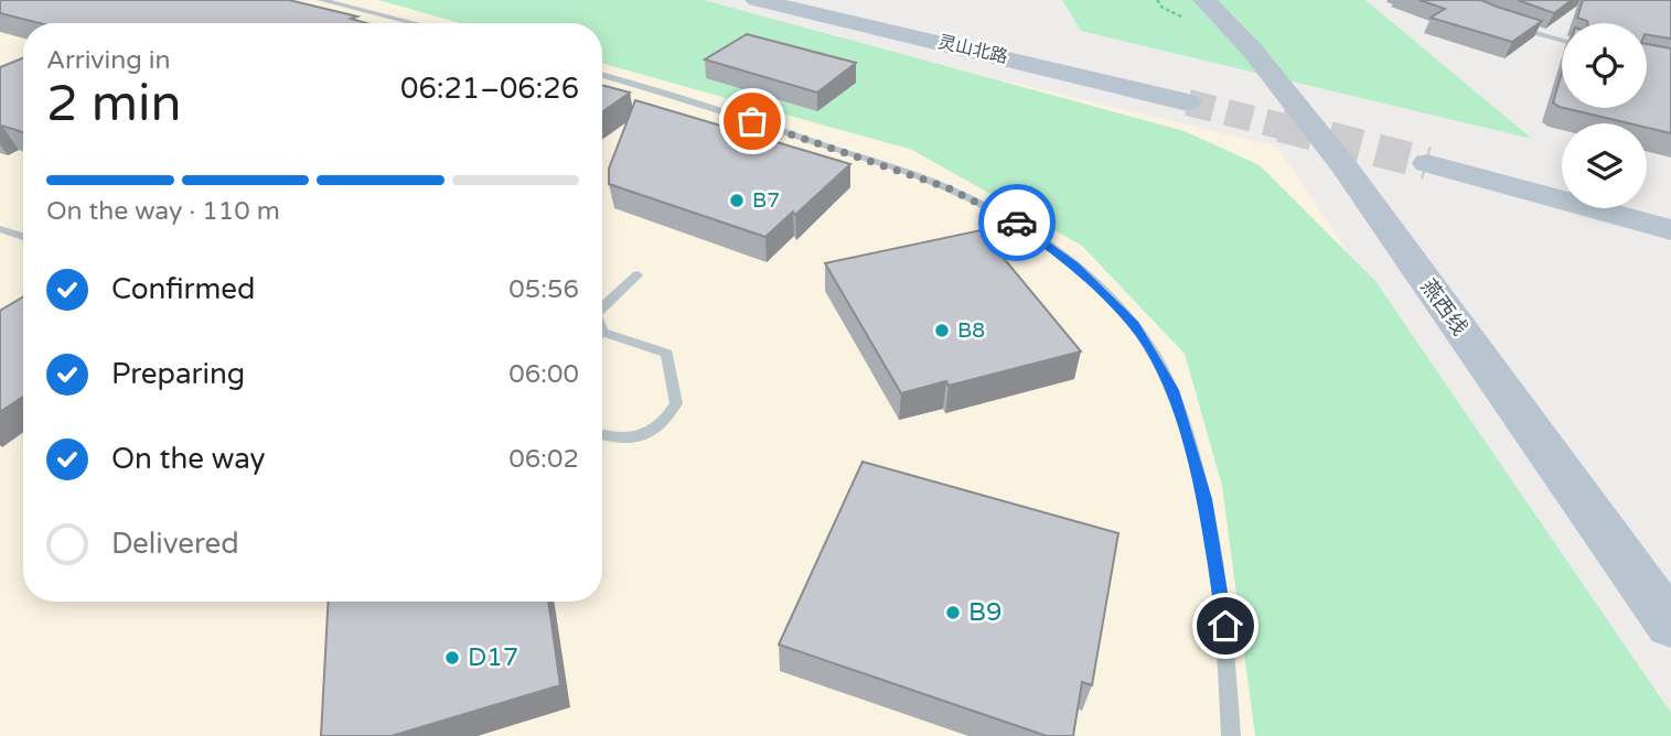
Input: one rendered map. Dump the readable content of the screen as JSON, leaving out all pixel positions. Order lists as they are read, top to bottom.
{
  "streets": {
    "street": ["灵山北路", "燕西线"]
  },
  "places": [
    "B7",
    "B8",
    "B9",
    "D17"
  ],
  "page": {
    "heading": ["2 min", "Arriving in", "06:21–06:26"],
    "bar": "On the way · 110 m",
    "list": [
      ["Confirmed", "05:56"],
      ["Preparing", "06:00"],
      ["On the way", "06:02"],
      "Delivered"
    ]
  }
}
